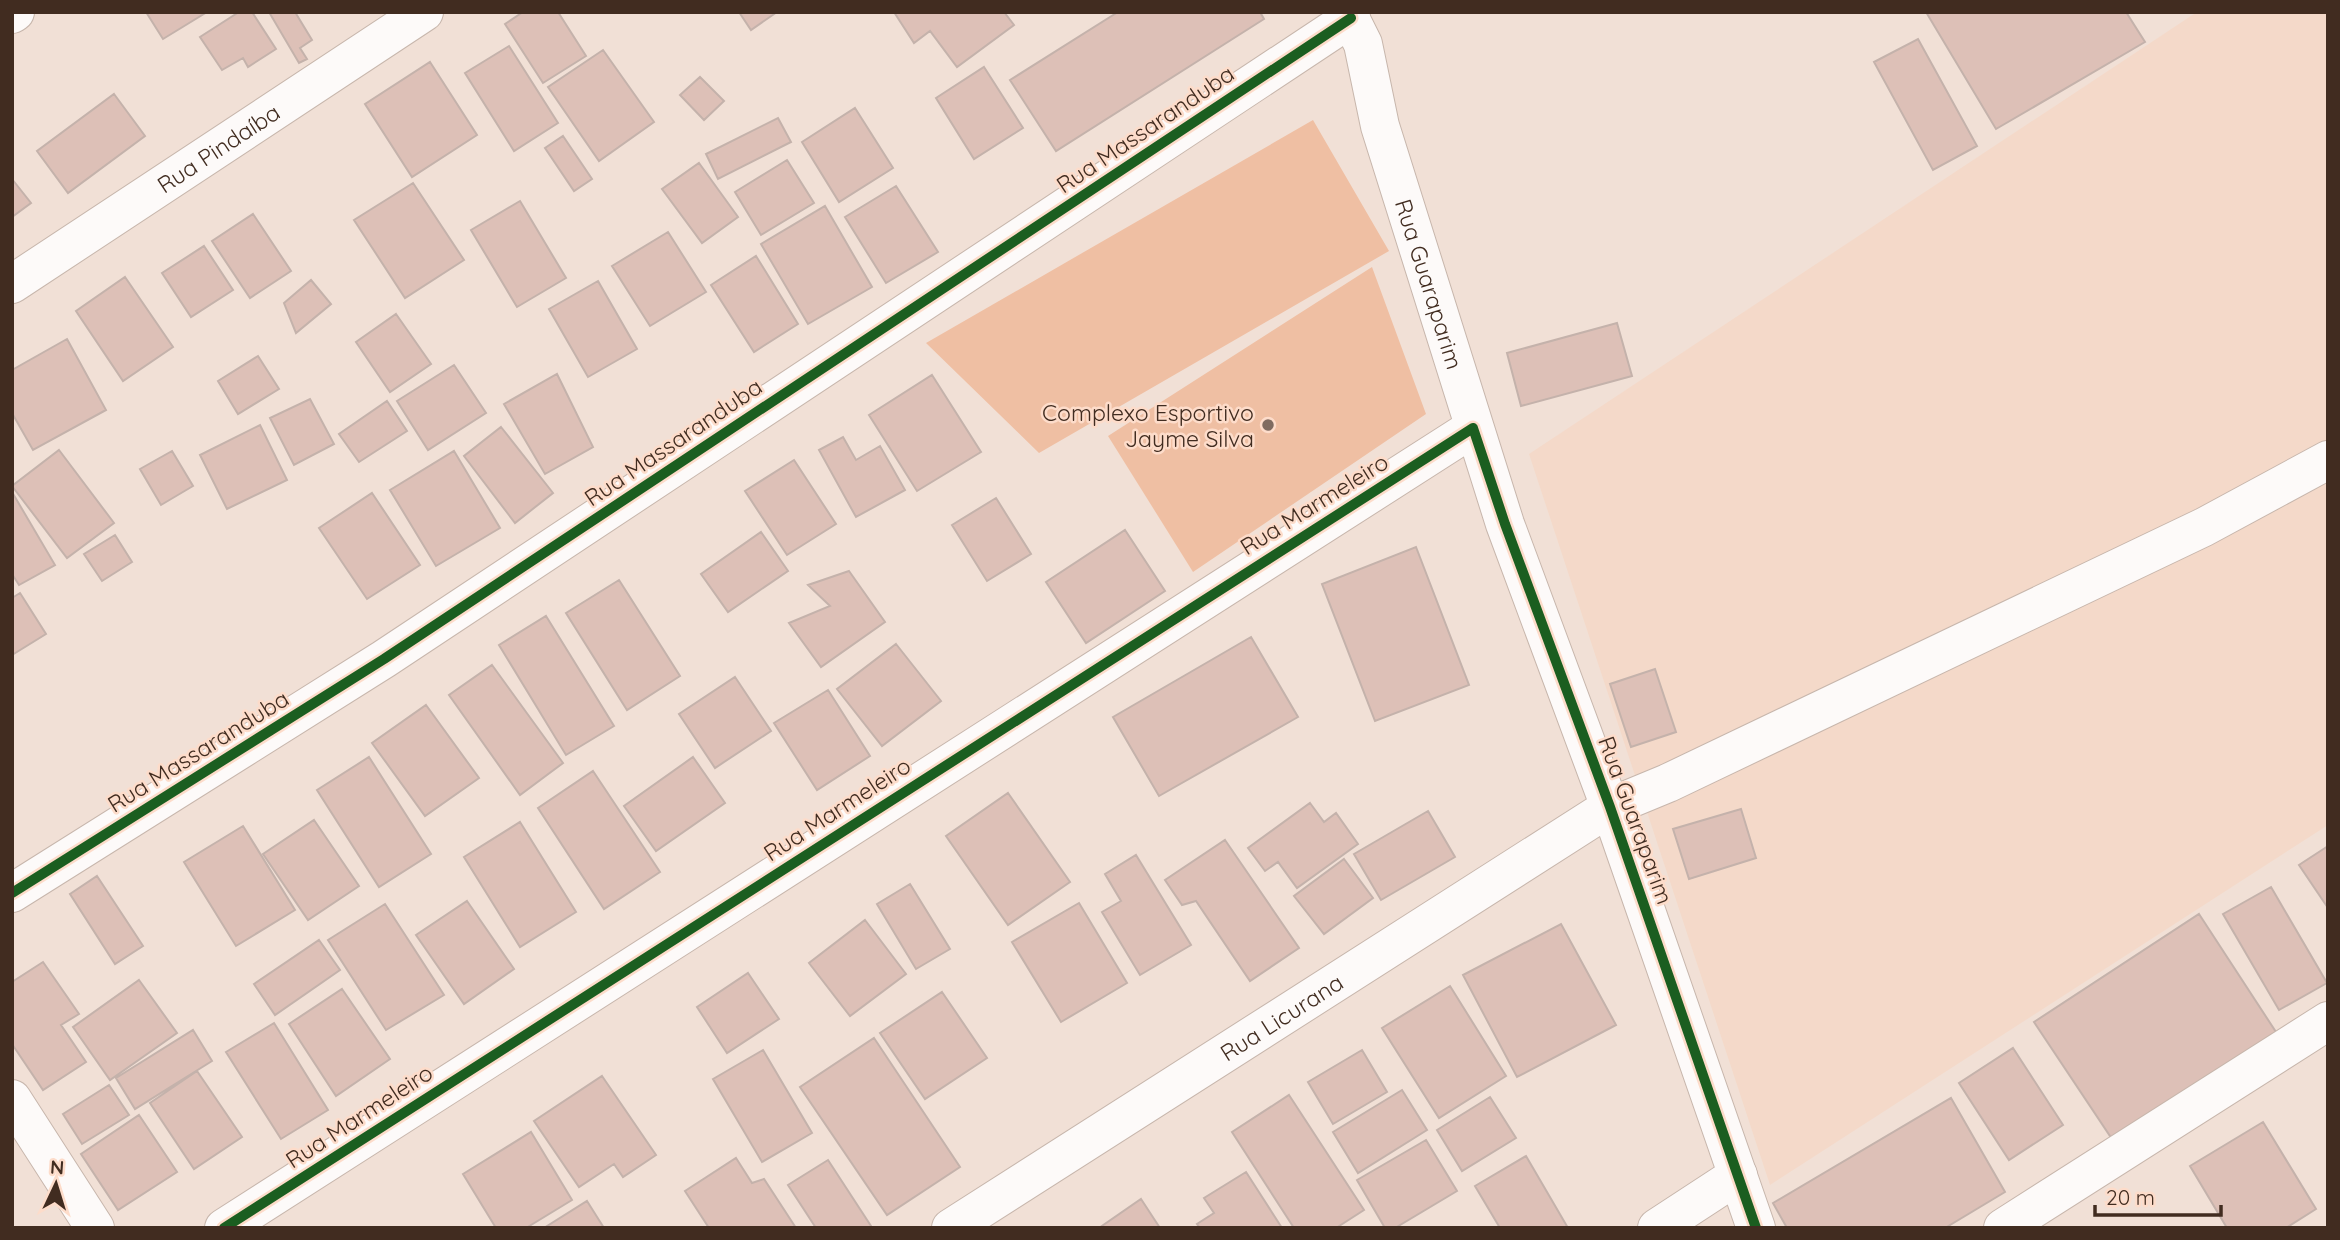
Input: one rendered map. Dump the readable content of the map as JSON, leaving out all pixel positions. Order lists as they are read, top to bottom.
{
  "streets": {
    "street": [
      "Rua Massaranduba",
      "Rua Pindaíba",
      "Rua Guaraparim",
      "Rua Marmeleiro",
      "Rua Licurana"
    ]
  },
  "crossings": [
    ["Rua Massaranduba", "Rua Guaraparim"],
    ["Rua Guaraparim", "Rua Marmeleiro"],
    ["Rua Guaraparim", "Rua Licurana"]
  ],
  "places": ["Complexo Esportivo Jayme Silva"],
  "scale_bar": "20 m",
  "north": "top"
}
